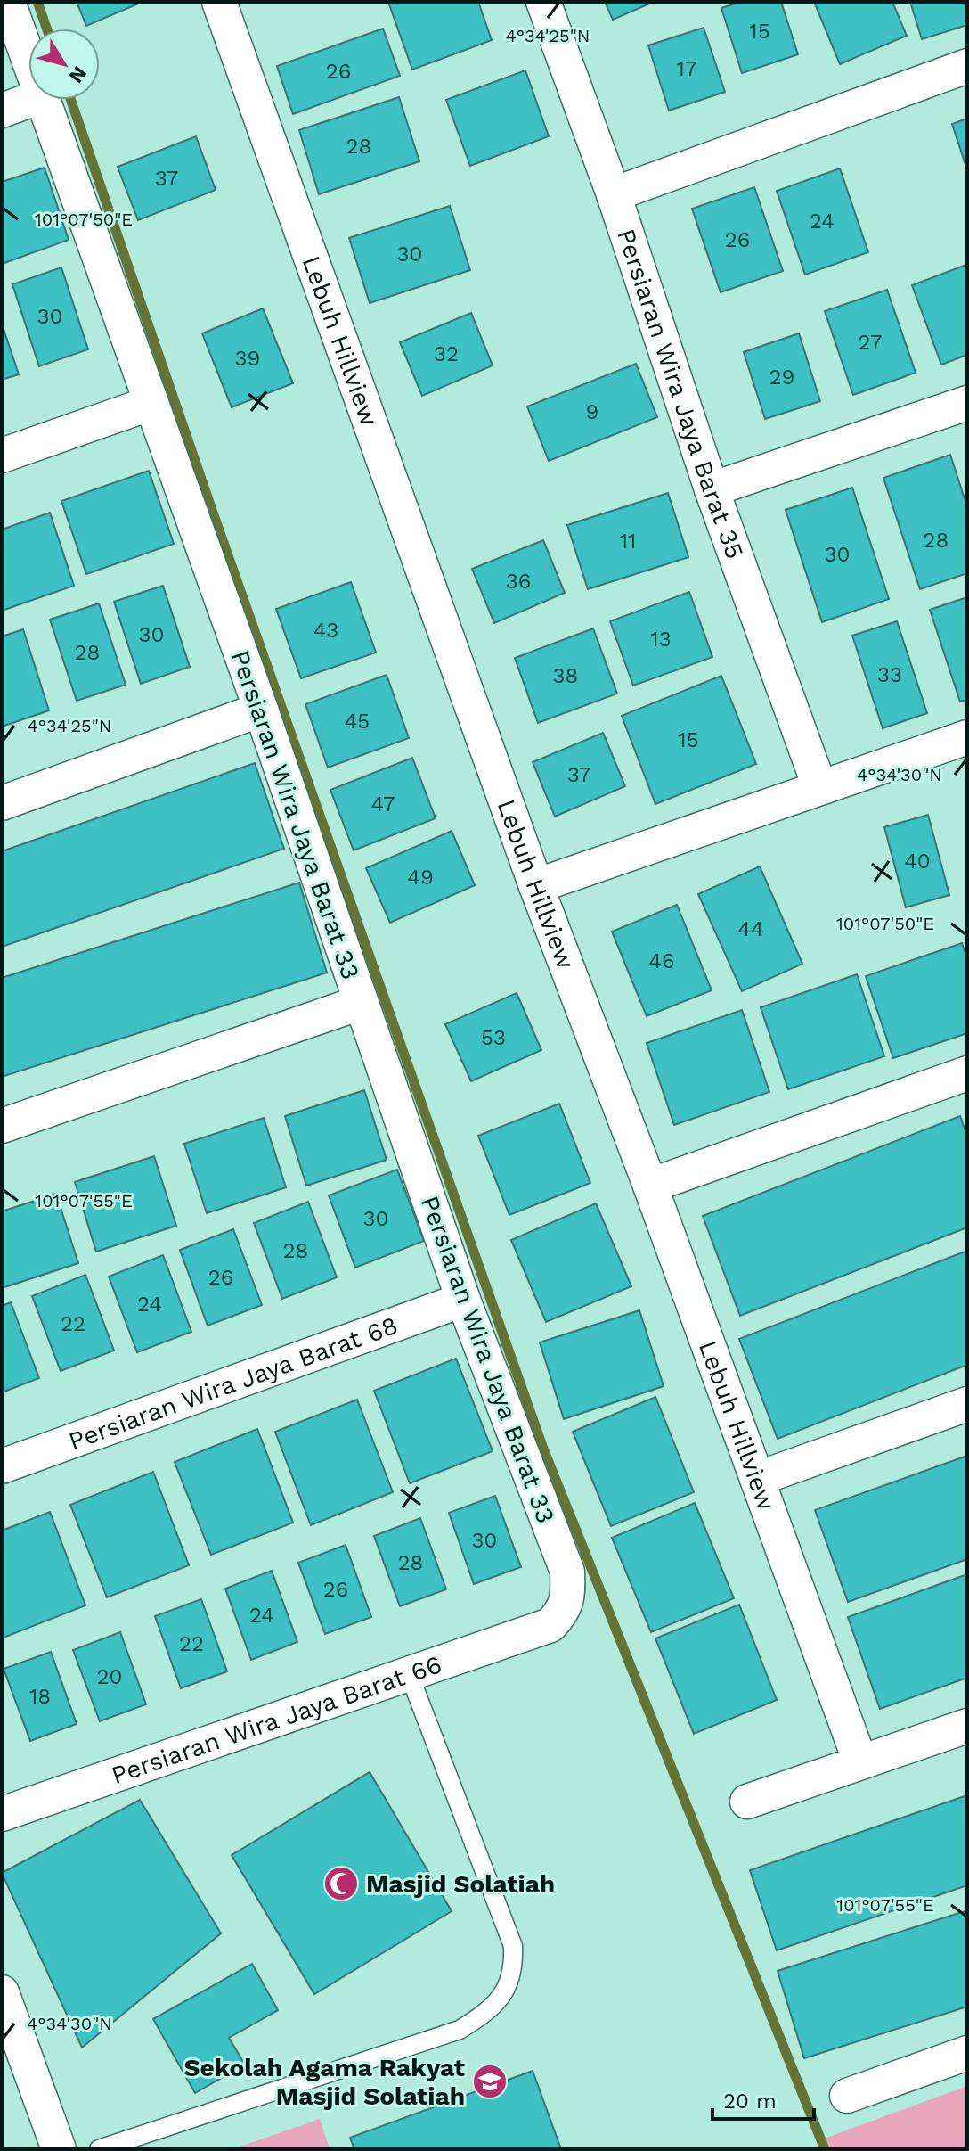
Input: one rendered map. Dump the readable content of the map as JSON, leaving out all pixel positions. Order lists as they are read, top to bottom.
{
  "streets": {
    "street": [
      "Lebuh Hillview",
      "Persiaran Wira Jaya Barat 35",
      "Persiaran Wira Jaya Barat 33",
      "Persiaran Wira Jaya Barat 68",
      "Persiaran Wira Jaya Barat 66"
    ]
  },
  "crossings": [
    ["Persiaran Wira Jaya Barat 33", "Persiaran Wira Jaya Barat 68"],
    ["Persiaran Wira Jaya Barat 33", "Persiaran Wira Jaya Barat 66"]
  ],
  "places": {
    "mosque": ["Masjid Solatiah"],
    "school or university": ["Sekolah Agama Rakyat Masjid Solatiah"]
  },
  "house_numbers": [
    "15",
    "17",
    "26",
    "28",
    "37",
    "24",
    "26",
    "30",
    "30",
    "27",
    "32",
    "39",
    "29",
    "9",
    "28",
    "11",
    "30",
    "36",
    "43",
    "30",
    "13",
    "28",
    "33",
    "38",
    "45",
    "15",
    "37",
    "47",
    "40",
    "49",
    "44",
    "46",
    "53",
    "30",
    "28",
    "26",
    "24",
    "22",
    "30",
    "28",
    "26",
    "24",
    "22",
    "20",
    "18"
  ],
  "scale_bar": "20 m",
  "north": "bottom right",
  "coordinates": [
    "4°34'25\"N",
    "101°07'50\"E",
    "4°34'30\"N",
    "101°07'55\"E"
  ]
}
